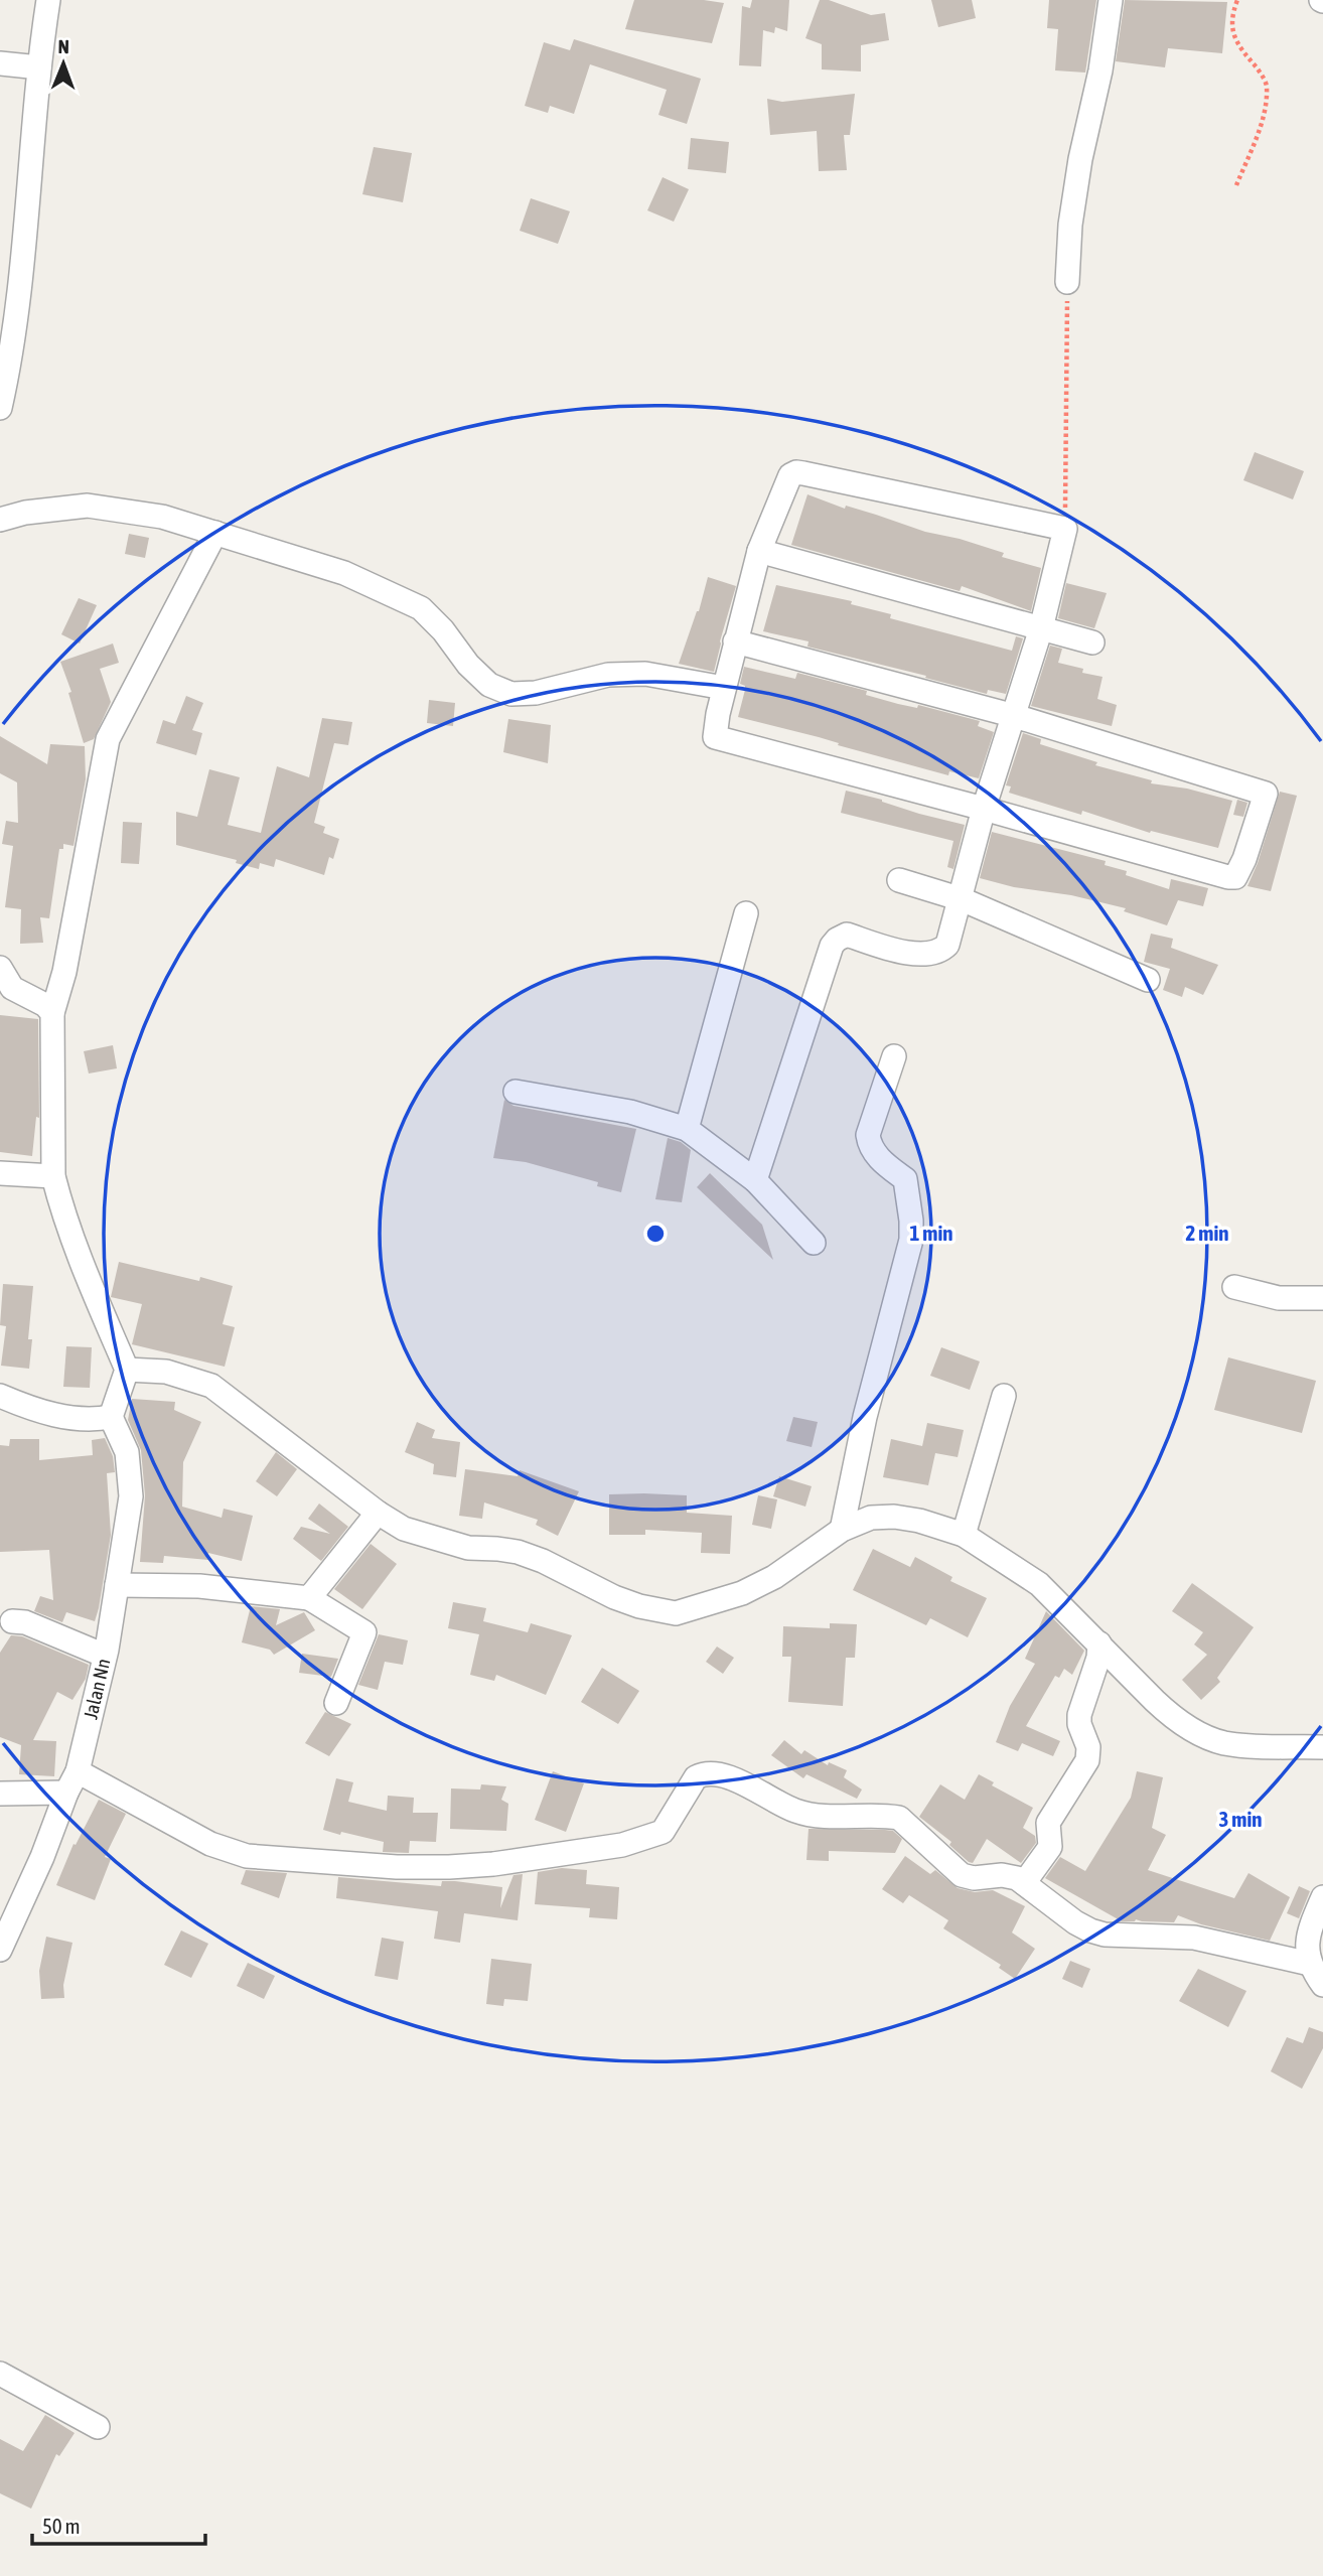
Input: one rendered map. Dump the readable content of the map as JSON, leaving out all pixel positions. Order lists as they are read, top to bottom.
{
  "streets": {
    "street": ["Jalan Nn"]
  },
  "scale_bar": "50 m",
  "north": "top",
  "rings": ["1 min", "2 min", "3 min"]
}
